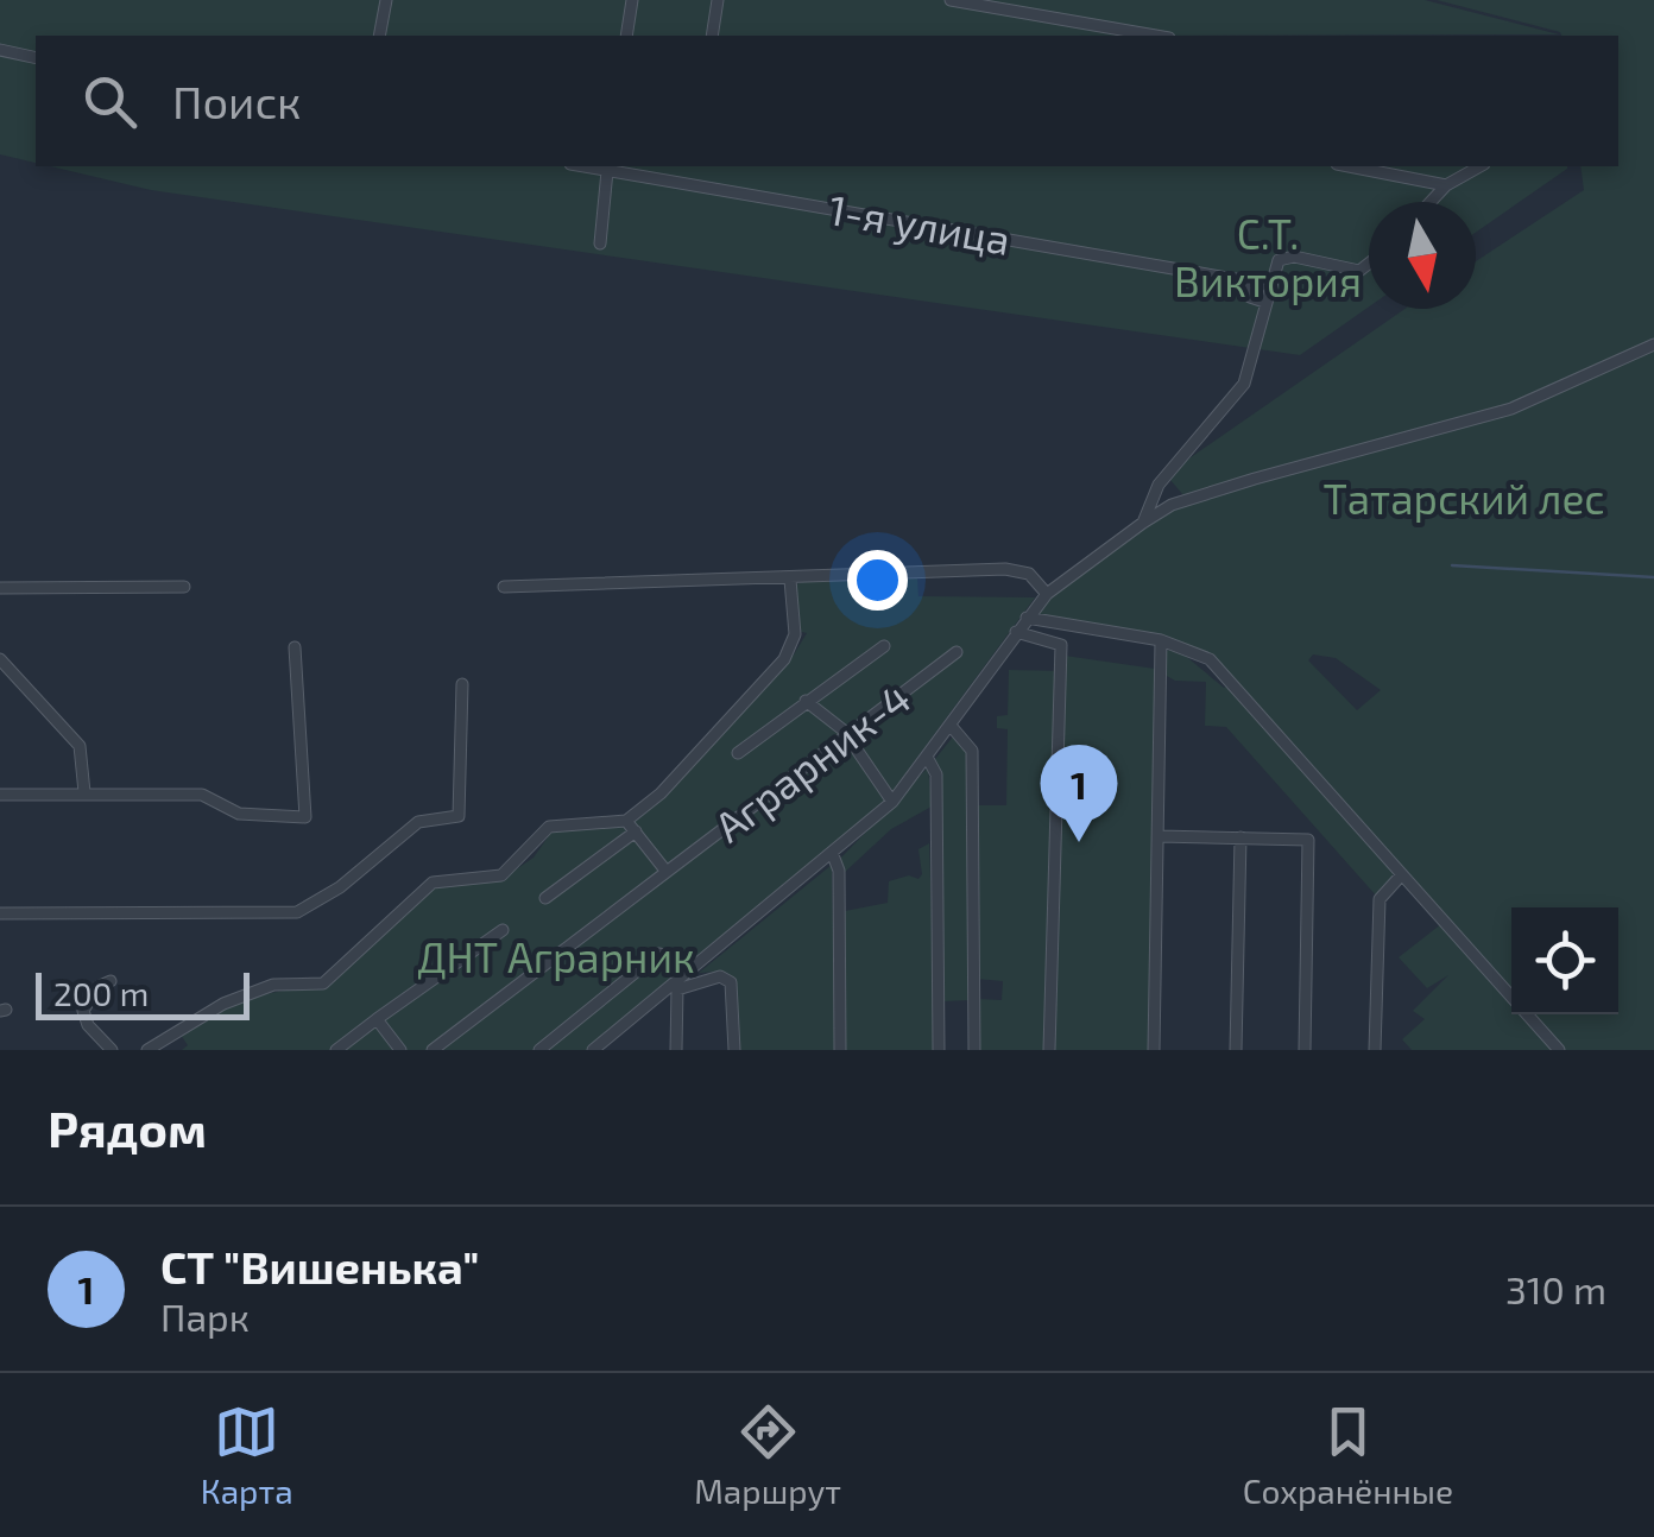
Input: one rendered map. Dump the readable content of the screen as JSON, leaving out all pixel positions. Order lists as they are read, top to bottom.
{
  "streets": {
    "street": ["1-я улица", "Аграрник-4"]
  },
  "parks": ["С.Т. Виктория", "Татарский лес", "ДНТ Аграрник"],
  "scale_bar": "200 m",
  "north": "bottom",
  "page": {
    "search": "Поиск",
    "pins": "1",
    "scale": "200 m",
    "heading": "Рядом",
    "list": [
      {
        "mark": "1",
        "name": "СТ \"Вишенька\"",
        "note": "Парк",
        "value": "310 m"
      }
    ],
    "nav": ["Карта", "Маршрут", "Сохранённые"]
  }
}
